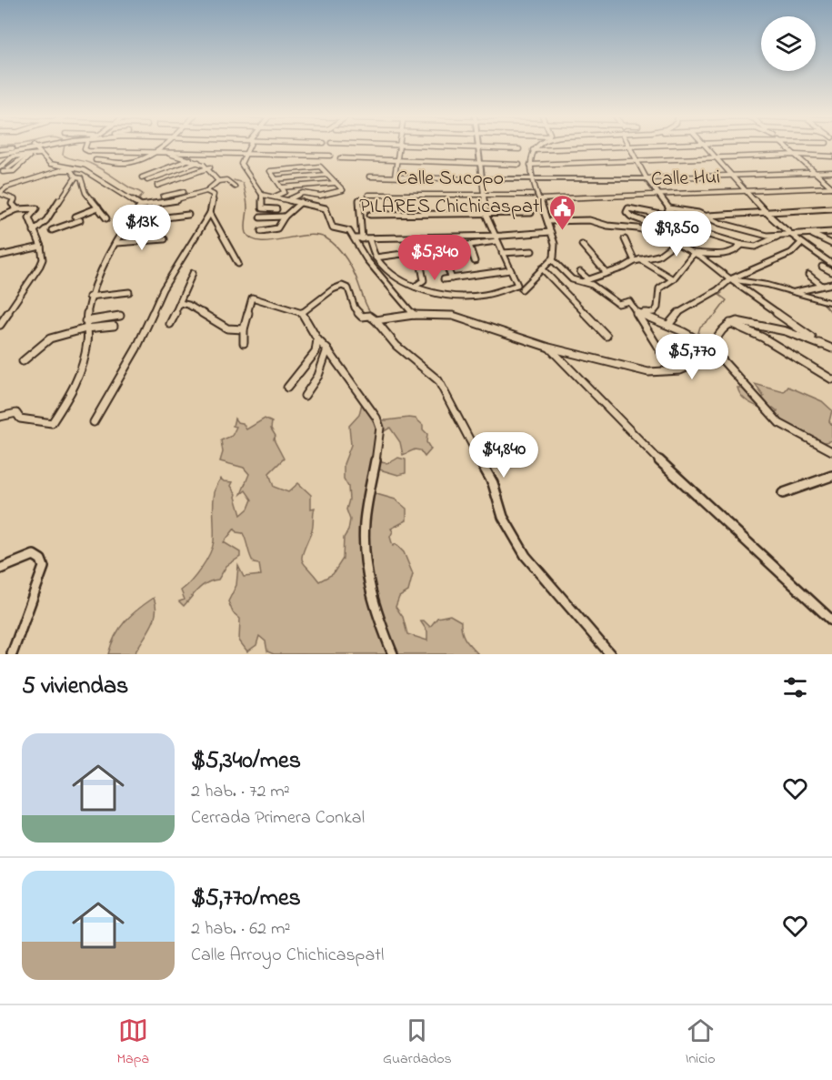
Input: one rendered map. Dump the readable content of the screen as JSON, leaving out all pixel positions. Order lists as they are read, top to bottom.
{
  "streets": {
    "street": ["Calle Sucopo", "Calle Hui"]
  },
  "places": {
    "public building": ["PILARES Chichicaspatl"]
  },
  "page": {
    "price": [
      "$13K",
      "$9,850",
      "$5,340",
      "$5,770",
      "$4,840"
    ],
    "heading": "5 viviendas",
    "list": [
      {
        "name": "$5,340/mes",
        "note": "2 hab. · 72 m² · Cerrada Primera Conkal"
      },
      {
        "name": "$5,770/mes",
        "note": "2 hab. · 62 m² · Calle Arroyo Chichicaspatl"
      }
    ],
    "tabs": ["Mapa", "Guardados", "Inicio"]
  }
}
